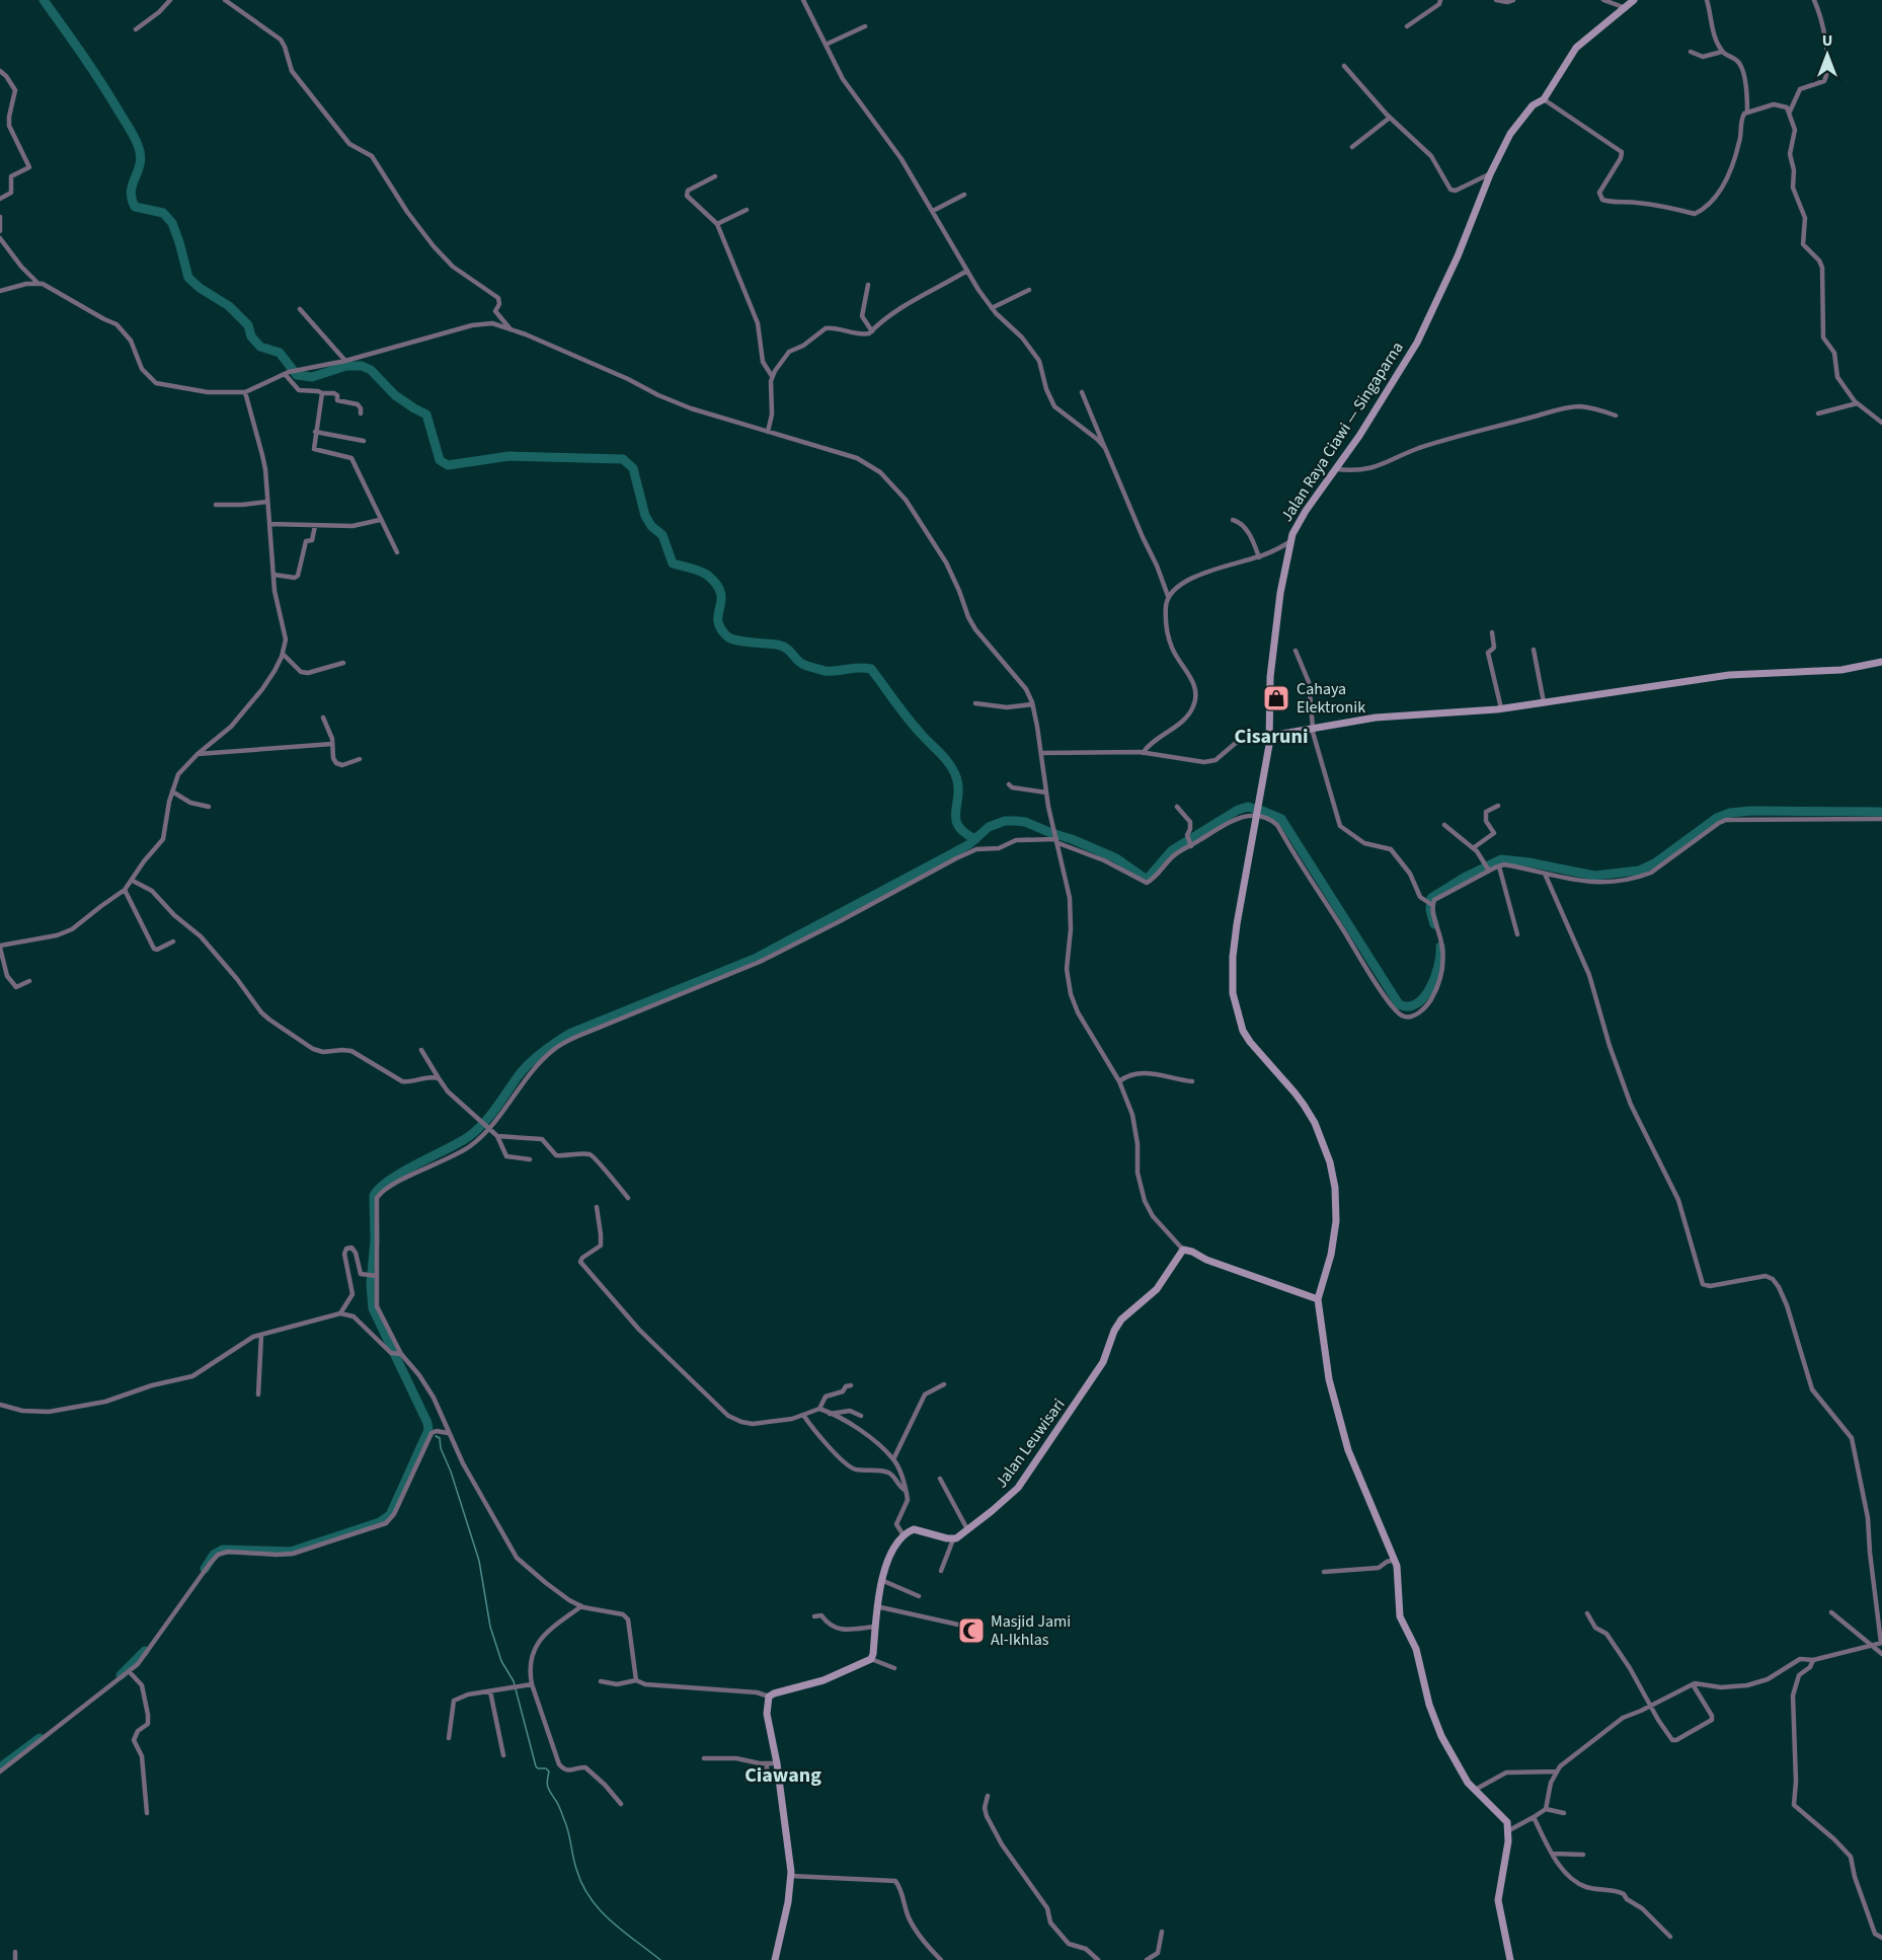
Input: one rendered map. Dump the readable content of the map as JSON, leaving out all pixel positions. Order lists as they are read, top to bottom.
{
  "streets": {
    "main road": ["Jalan Raya Ciawi — Singaparna", "Jalan Leuwisari"]
  },
  "districts": ["Cisaruni", "Ciawang"],
  "places": {
    "shop": ["Cahaya Elektronik"],
    "mosque": ["Masjid Jami Al-Ikhlas"]
  },
  "north": "top"
}
